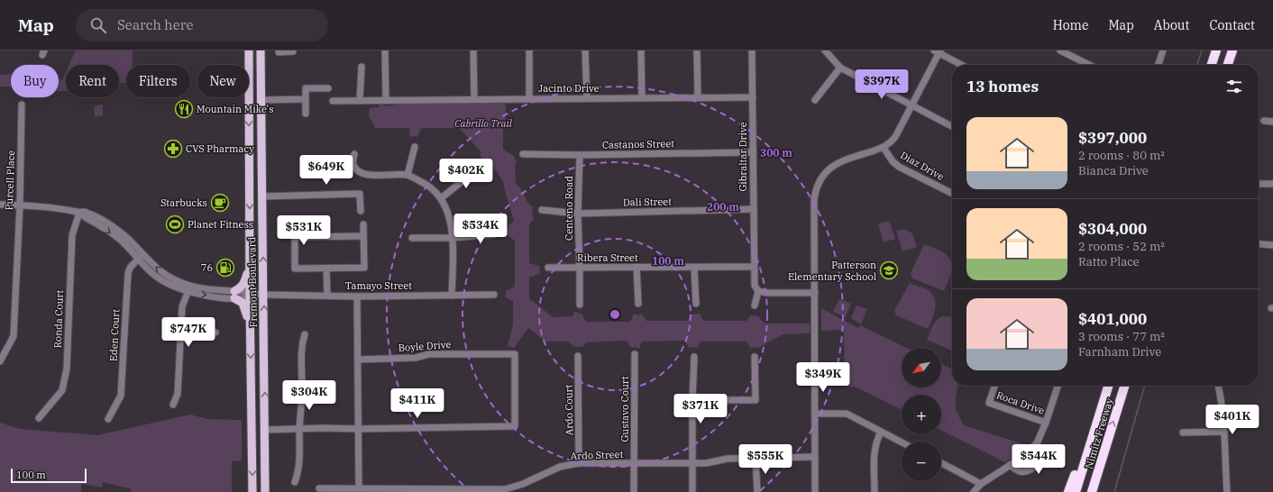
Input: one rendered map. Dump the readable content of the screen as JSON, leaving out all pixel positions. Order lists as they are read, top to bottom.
{
  "streets": {
    "highway": ["Nimitz Freeway"],
    "main road": ["Fremont Boulevard"],
    "street": [
      "Jacinto Drive",
      "Castanos Street",
      "Gibraltar Drive",
      "Diaz Drive",
      "Purcell Place",
      "Dali Street",
      "Centeno Road",
      "Ribera Street",
      "Tamayo Street",
      "Ronda Court",
      "Eden Court",
      "Boyle Drive",
      "Roca Drive",
      "Gustavo Court",
      "Ardo Court",
      "Ardo Street"
    ]
  },
  "crossings": [
    ["Jacinto Drive", "Gibraltar Drive"],
    ["Castanos Street", "Gibraltar Drive"],
    ["Castanos Street", "Centeno Road"],
    ["Gibraltar Drive", "Dali Street"],
    ["Gibraltar Drive", "Ribera Street"],
    ["Purcell Place", "Tamayo Street"],
    ["Dali Street", "Centeno Road"],
    ["Centeno Road", "Ribera Street"],
    ["Fremont Boulevard", "Tamayo Street"],
    ["Tamayo Street", "Ronda Court"],
    ["Tamayo Street", "Eden Court"],
    ["Gustavo Court", "Ardo Street"],
    ["Ardo Court", "Ardo Street"]
  ],
  "parks": ["Cabrillo Trail"],
  "places": {
    "restaurant": ["Mountain Mike's"],
    "pharmacy": ["CVS Pharmacy"],
    "cafe": ["Starbucks"],
    "sports": ["Planet Fitness"],
    "fuel station": ["76"],
    "school or university": ["Patterson Elementary School"]
  },
  "scale_bar": "100 m",
  "north": "bottom left",
  "page": {
    "header": "Map",
    "search": "Search here",
    "nav": [
      "Home",
      "Map",
      "About",
      "Contact"
    ],
    "chip": [
      "Buy",
      "Rent",
      "Filters",
      "New"
    ],
    "heading": "13 homes",
    "price": [
      "$397K",
      "$649K",
      "$402K",
      "$534K",
      "$531K",
      "$747K",
      "$349K",
      "$304K",
      "$411K",
      "$371K",
      "$401K",
      "$555K",
      "$544K"
    ],
    "list": [
      {
        "name": "$397,000",
        "note": "2 rooms · 80 m² · Bianca Drive"
      },
      {
        "name": "$304,000",
        "note": "2 rooms · 52 m² · Ratto Place"
      },
      {
        "name": "$401,000",
        "note": "3 rooms · 77 m² · Farnham Drive"
      }
    ],
    "map_buttons": ["+", "−"],
    "scale": "100 m"
  },
  "rings": ["300 m", "200 m", "100 m"]
}
